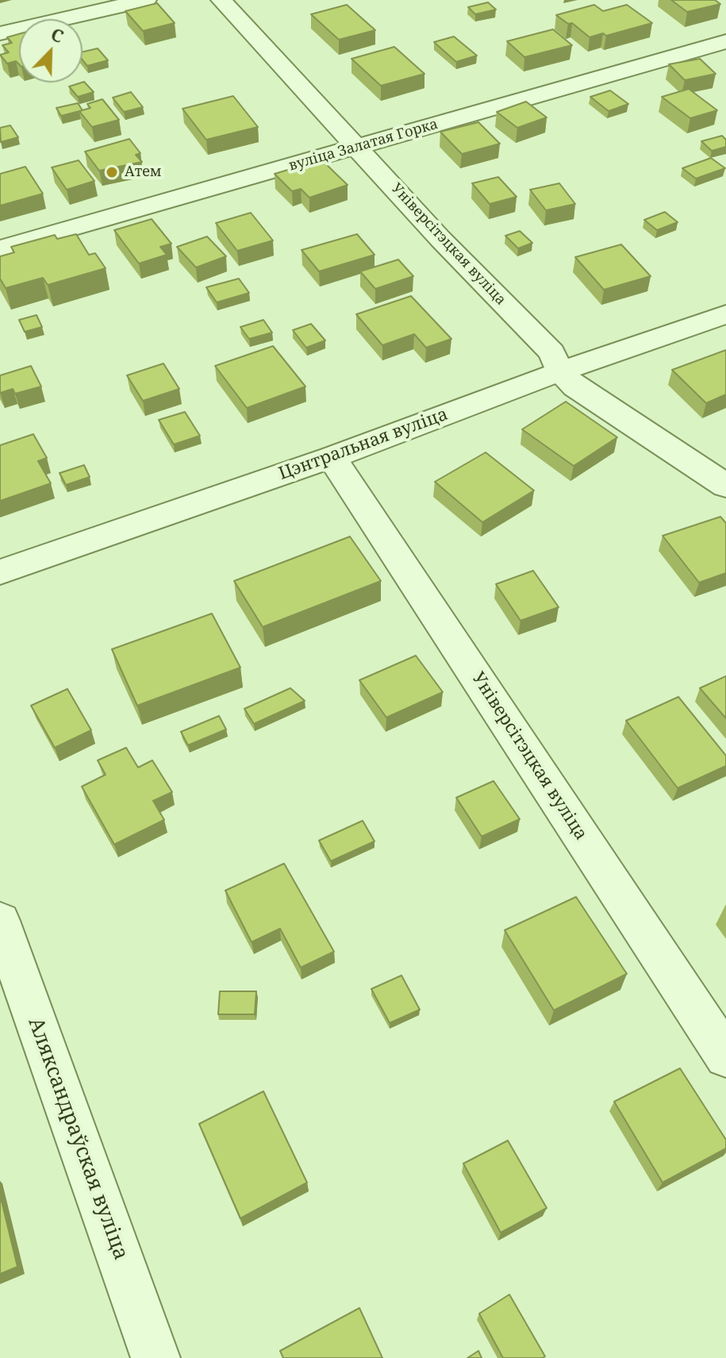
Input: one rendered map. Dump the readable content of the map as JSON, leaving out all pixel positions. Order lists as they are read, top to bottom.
{
  "streets": {
    "street": [
      "вуліца Залатая Горка",
      "Універсітэцкая вуліца",
      "Цэнтральная вуліца",
      "Аляксандраўская вуліца"
    ]
  },
  "crossings": [
    ["вуліца Залатая Горка", "Універсітэцкая вуліца"],
    ["Універсітэцкая вуліца", "Цэнтральная вуліца"]
  ],
  "places": ["Атем"],
  "north": "top right"
}
